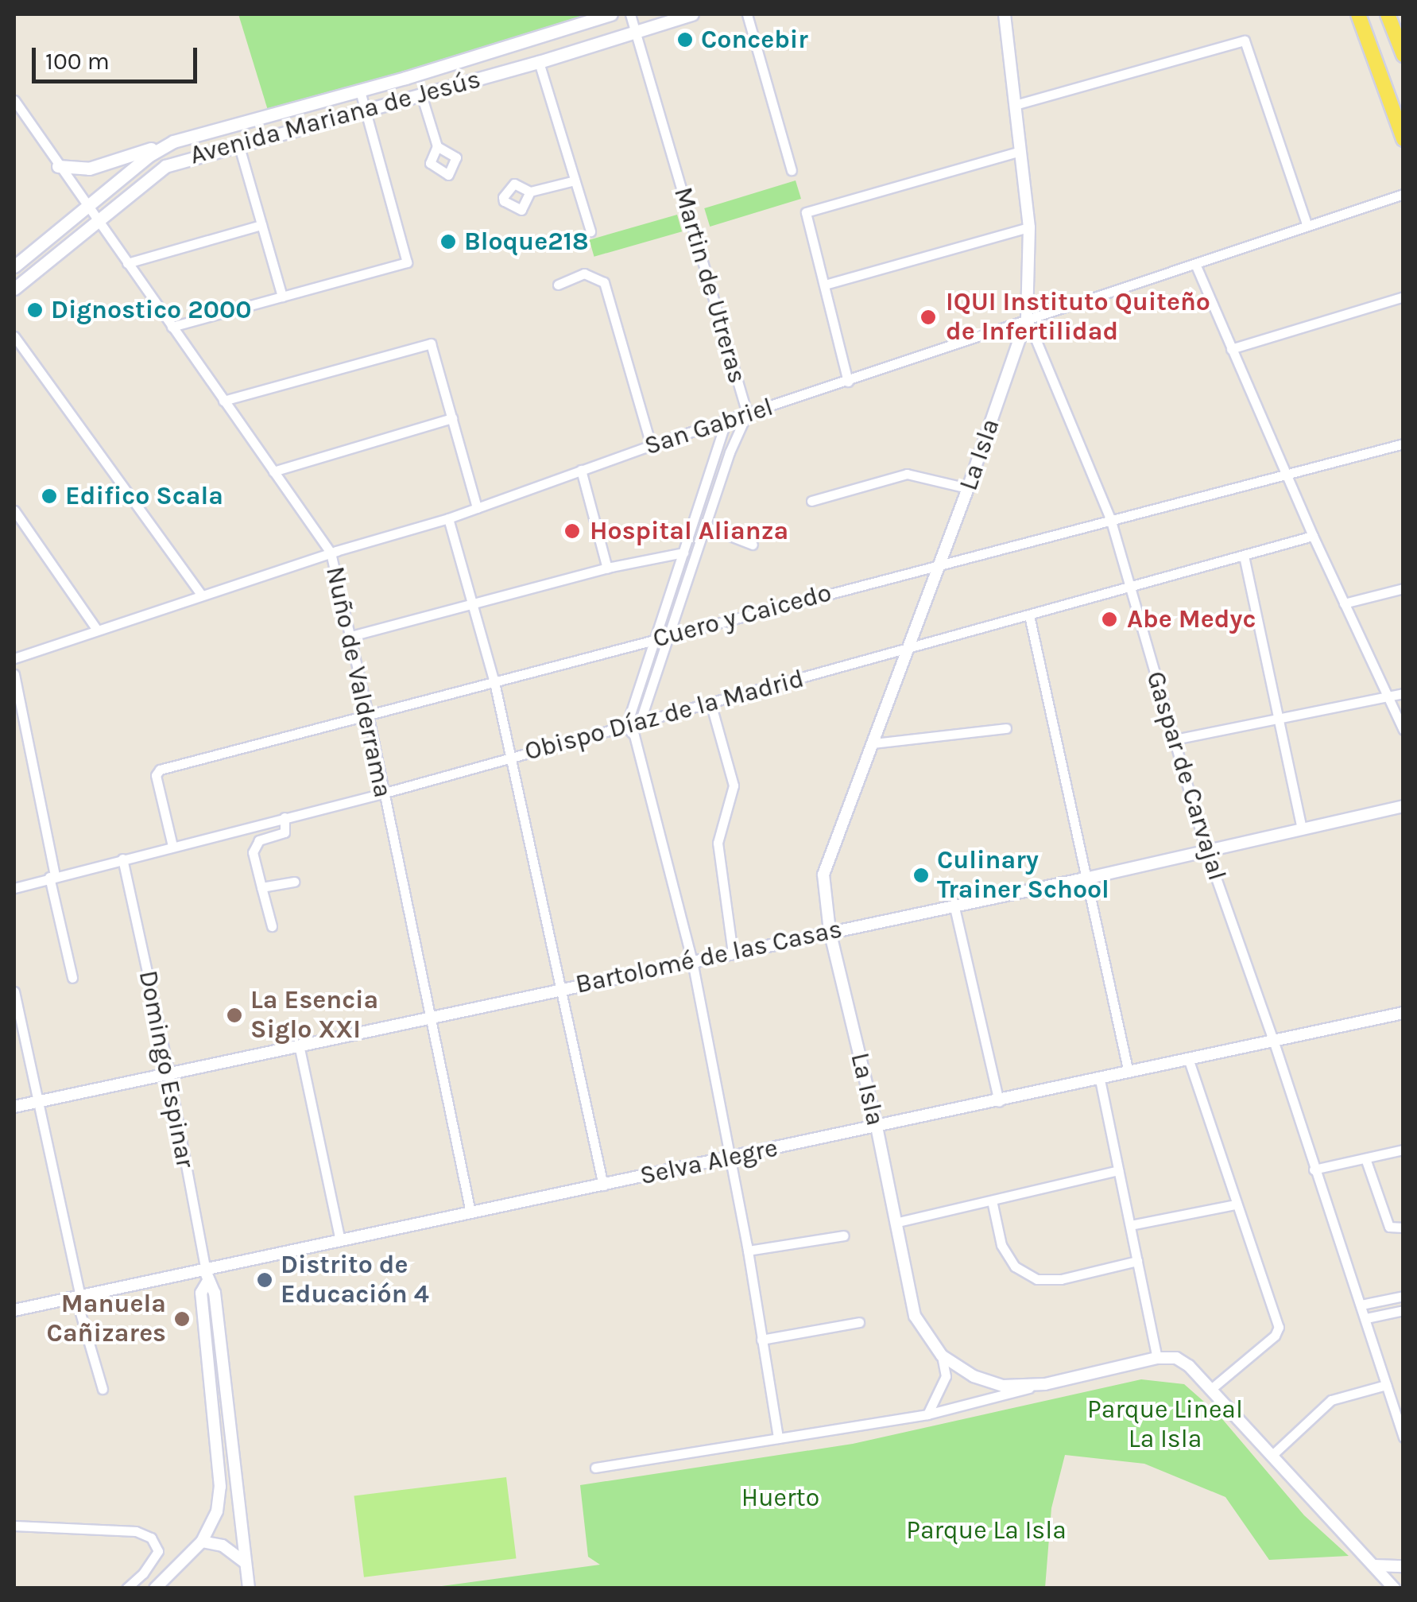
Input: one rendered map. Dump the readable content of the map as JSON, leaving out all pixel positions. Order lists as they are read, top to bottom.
{
  "streets": {
    "main road": ["Avenida Mariana de Jesús"],
    "street": [
      "Martin de Utreras",
      "San Gabriel",
      "La Isla",
      "Cuero y Caicedo",
      "Nuño de Valderrama",
      "Obispo Díaz de la Madrid",
      "Gaspar de Carvajal",
      "Bartolomé de las Casas",
      "Domingo Espinar",
      "Selva Alegre"
    ]
  },
  "crossings": [
    ["Avenida Mariana de Jesús", "Martin de Utreras"],
    ["Avenida Mariana de Jesús", "Nuño de Valderrama"],
    ["Martin de Utreras", "San Gabriel"],
    ["Martin de Utreras", "Cuero y Caicedo"],
    ["Martin de Utreras", "Obispo Díaz de la Madrid"],
    ["San Gabriel", "La Isla"],
    ["San Gabriel", "Nuño de Valderrama"],
    ["San Gabriel", "Gaspar de Carvajal"],
    ["La Isla", "Cuero y Caicedo"],
    ["La Isla", "Obispo Díaz de la Madrid"],
    ["La Isla", "Gaspar de Carvajal"],
    ["La Isla", "Bartolomé de las Casas"],
    ["La Isla", "Selva Alegre"],
    ["Cuero y Caicedo", "Nuño de Valderrama"],
    ["Cuero y Caicedo", "Obispo Díaz de la Madrid"],
    ["Cuero y Caicedo", "Gaspar de Carvajal"],
    ["Nuño de Valderrama", "Obispo Díaz de la Madrid"],
    ["Nuño de Valderrama", "Bartolomé de las Casas"],
    ["Nuño de Valderrama", "Selva Alegre"],
    ["Obispo Díaz de la Madrid", "Gaspar de Carvajal"],
    ["Obispo Díaz de la Madrid", "Domingo Espinar"],
    ["Gaspar de Carvajal", "Bartolomé de las Casas"],
    ["Gaspar de Carvajal", "Selva Alegre"],
    ["Bartolomé de las Casas", "Domingo Espinar"],
    ["Domingo Espinar", "Selva Alegre"]
  ],
  "parks": ["Parque Lineal La Isla", "Huerto", "Parque La Isla"],
  "places": [
    "Concebir",
    "Bloque218",
    "Dignostico 2000",
    "IQUI Instituto Quiteño de Infertilidad",
    "Edifico Scala",
    "Hospital Alianza",
    "Abe Medyc",
    "Culinary Trainer School",
    "La Esencia Siglo XXI",
    "Distrito de Educación 4",
    "Manuela Cañizares"
  ],
  "scale_bar": "100 m"
}
